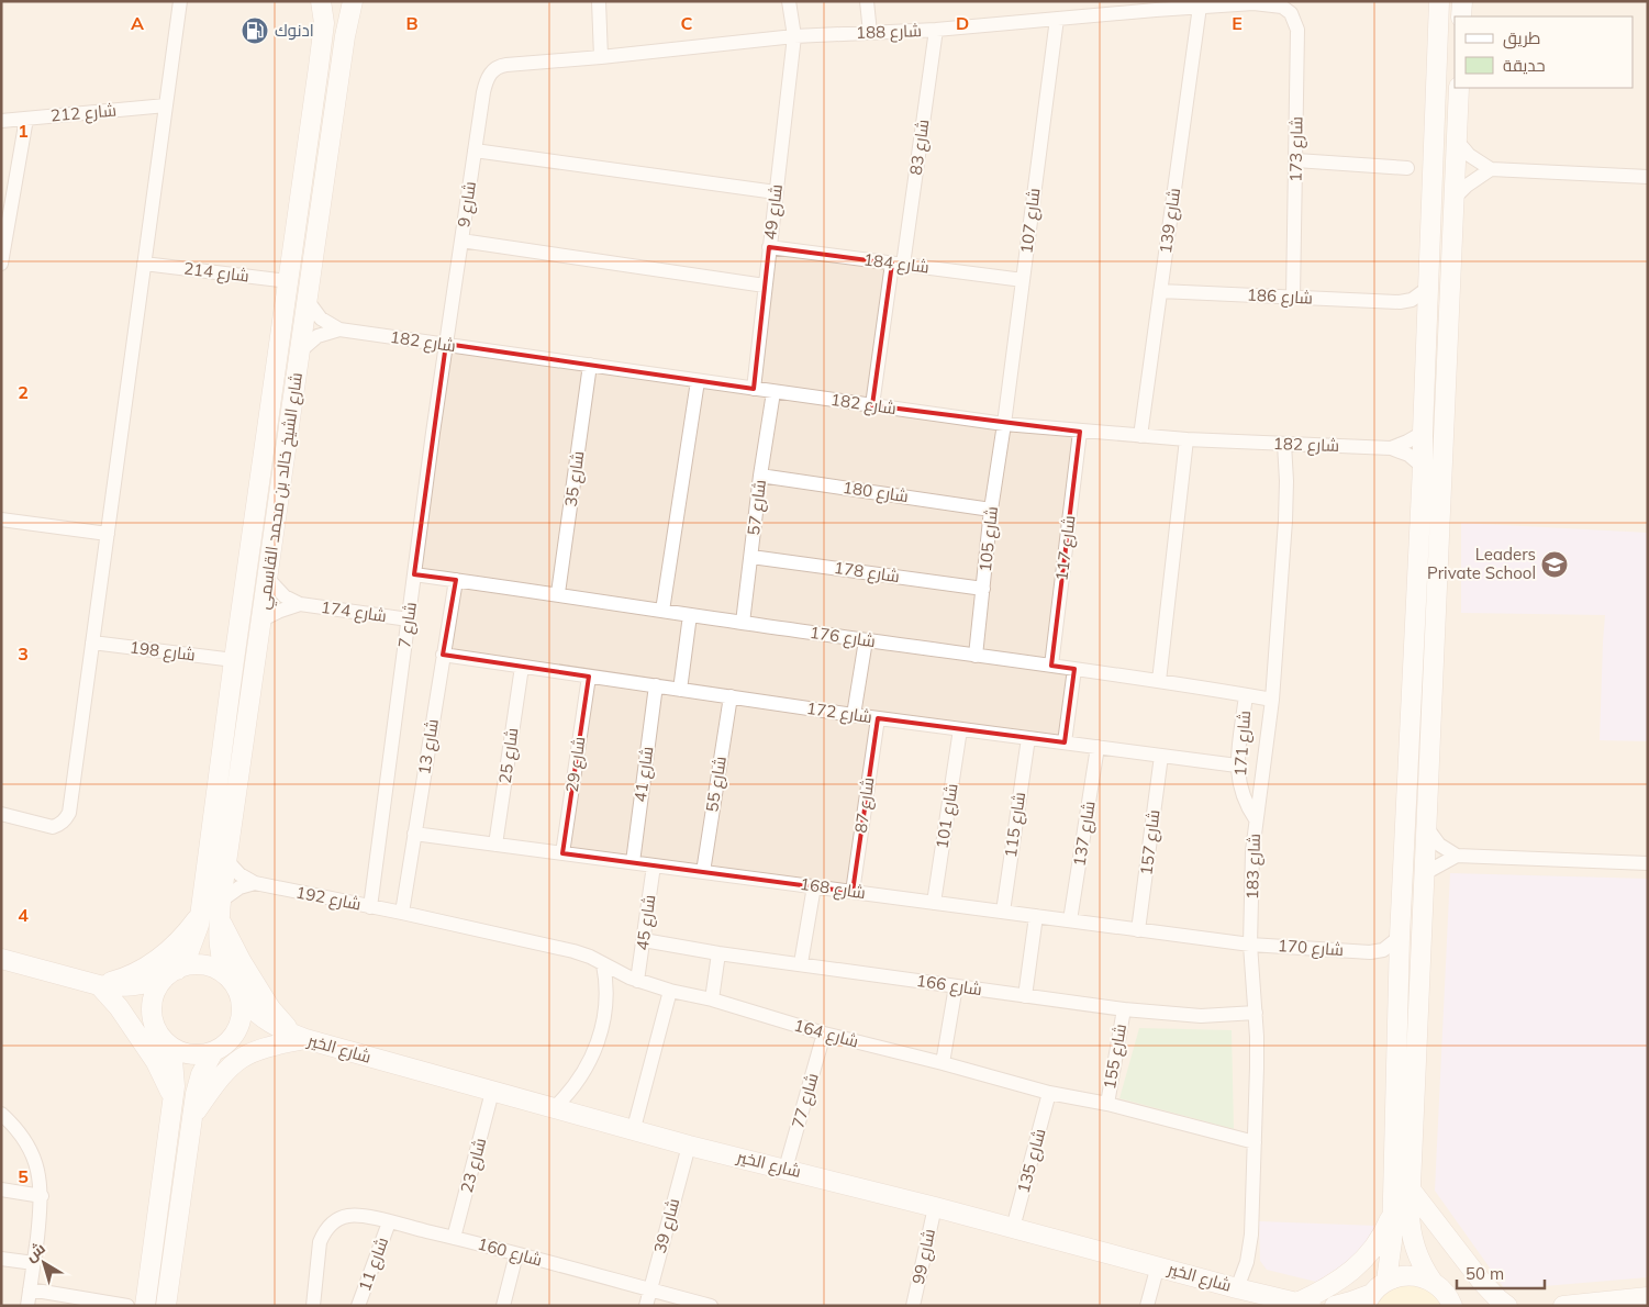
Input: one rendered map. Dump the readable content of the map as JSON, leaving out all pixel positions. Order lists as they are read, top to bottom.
{
  "streets": {
    "street": [
      "شارع 188",
      "212 شارع",
      "شارع 83",
      "شارع 173",
      "شارع 9",
      "شارع 49",
      "شارع 107",
      "شارع 139",
      "شارع 184",
      "214 شارع",
      "شارع 186",
      "شارع 182",
      "شارع 35",
      "شارع الشيخ خالد بن محمد القاسمي",
      "شارع 180",
      "شارع 57",
      "شارع 105",
      "شارع 117",
      "شارع 178",
      "شارع 174",
      "شارع 7",
      "شارع 176",
      "شارع 198",
      "شارع 172",
      "شارع 171",
      "شارع 13",
      "شارع 25",
      "شارع 29",
      "شارع 41",
      "شارع 55",
      "شارع 87",
      "شارع 101",
      "شارع 115",
      "شارع 137",
      "شارع 157",
      "شارع 183",
      "شارع 168",
      "شارع 192",
      "شارع 45",
      "شارع 170",
      "شارع 166",
      "شارع 164",
      "شارع الخير",
      "شارع 155",
      "شارع 77",
      "شارع 135",
      "شارع 23",
      "شارع 39",
      "شارع 160",
      "شارع 99",
      "شارع 11"
    ]
  },
  "crossings": [
    ["شارع 188", "شارع 83"],
    ["شارع 188", "شارع 173"],
    ["شارع 188", "شارع 9"],
    ["شارع 188", "شارع 49"],
    ["شارع 188", "شارع 107"],
    ["شارع 188", "شارع 139"],
    ["شارع 83", "شارع 184"],
    ["شارع 83", "شارع 182"],
    ["شارع 173", "شارع 186"],
    ["شارع 9", "شارع 182"],
    ["شارع 9", "شارع 7"],
    ["شارع 49", "شارع 184"],
    ["شارع 49", "شارع 182"],
    ["شارع 107", "شارع 184"],
    ["شارع 107", "شارع 182"],
    ["شارع 107", "شارع 105"],
    ["شارع 139", "شارع 186"],
    ["شارع 139", "شارع 182"],
    ["214 شارع", "شارع الشيخ خالد بن محمد القاسمي"],
    ["شارع 182", "شارع 35"],
    ["شارع 182", "شارع الشيخ خالد بن محمد القاسمي"],
    ["شارع 182", "شارع 57"],
    ["شارع 182", "شارع 105"],
    ["شارع 182", "شارع 117"],
    ["شارع 182", "شارع 7"],
    ["شارع 182", "شارع 183"],
    ["شارع 35", "شارع 176"],
    ["شارع الشيخ خالد بن محمد القاسمي", "شارع 174"],
    ["شارع الشيخ خالد بن محمد القاسمي", "شارع 198"],
    ["شارع الشيخ خالد بن محمد القاسمي", "شارع 192"],
    ["شارع الشيخ خالد بن محمد القاسمي", "شارع الخير"],
    ["شارع 180", "شارع 57"],
    ["شارع 180", "شارع 105"],
    ["شارع 57", "شارع 178"],
    ["شارع 57", "شارع 176"],
    ["شارع 105", "شارع 178"],
    ["شارع 105", "شارع 176"],
    ["شارع 117", "شارع 176"],
    ["شارع 174", "شارع 7"],
    ["شارع 7", "شارع 176"],
    ["شارع 7", "شارع 192"],
    ["شارع 176", "شارع 171"],
    ["شارع 176", "شارع 13"],
    ["شارع 176", "شارع 183"],
    ["شارع 172", "شارع 171"],
    ["شارع 172", "شارع 13"],
    ["شارع 172", "شارع 25"],
    ["شارع 172", "شارع 29"],
    ["شارع 172", "شارع 41"],
    ["شارع 172", "شارع 55"],
    ["شارع 172", "شارع 87"],
    ["شارع 172", "شارع 101"],
    ["شارع 172", "شارع 115"],
    ["شارع 172", "شارع 137"],
    ["شارع 172", "شارع 157"],
    ["شارع 171", "شارع 183"],
    ["شارع 13", "شارع 168"],
    ["شارع 13", "شارع 192"],
    ["شارع 13", "شارع 164"],
    ["شارع 25", "شارع 168"],
    ["شارع 29", "شارع 168"],
    ["شارع 41", "شارع 168"],
    ["شارع 55", "شارع 168"],
    ["شارع 87", "شارع 168"],
    ["شارع 101", "شارع 168"],
    ["شارع 115", "شارع 168"],
    ["شارع 137", "شارع 168"],
    ["شارع 157", "شارع 168"],
    ["شارع 183", "شارع 168"],
    ["شارع 183", "شارع 170"],
    ["شارع 183", "شارع 166"],
    ["شارع 183", "شارع 164"],
    ["شارع 183", "شارع الخير"],
    ["شارع 168", "شارع 45"],
    ["شارع 168", "شارع 170"],
    ["شارع 192", "شارع 164"],
    ["شارع 45", "شارع 166"],
    ["شارع 45", "شارع 164"],
    ["شارع 166", "شارع 155"],
    ["شارع 164", "شارع 155"],
    ["شارع 164", "شارع 77"],
    ["شارع 164", "شارع 135"],
    ["شارع الخير", "شارع 77"],
    ["شارع الخير", "شارع 135"],
    ["شارع الخير", "شارع 23"],
    ["شارع الخير", "شارع 39"],
    ["شارع الخير", "شارع 99"],
    ["شارع 23", "شارع 160"],
    ["شارع 39", "شارع 160"],
    ["شارع 160", "شارع 11"]
  ],
  "places": {
    "fuel station": ["ادنوك"],
    "school or university": ["Leaders Private School"]
  },
  "legend": ["طريق", "حديقة"],
  "scale_bar": "50 m",
  "north": "top left",
  "grid": {
    "columns": [
      "A",
      "B",
      "C",
      "D",
      "E"
    ],
    "rows": [
      "1",
      "2",
      "3",
      "4",
      "5"
    ]
  }
}
